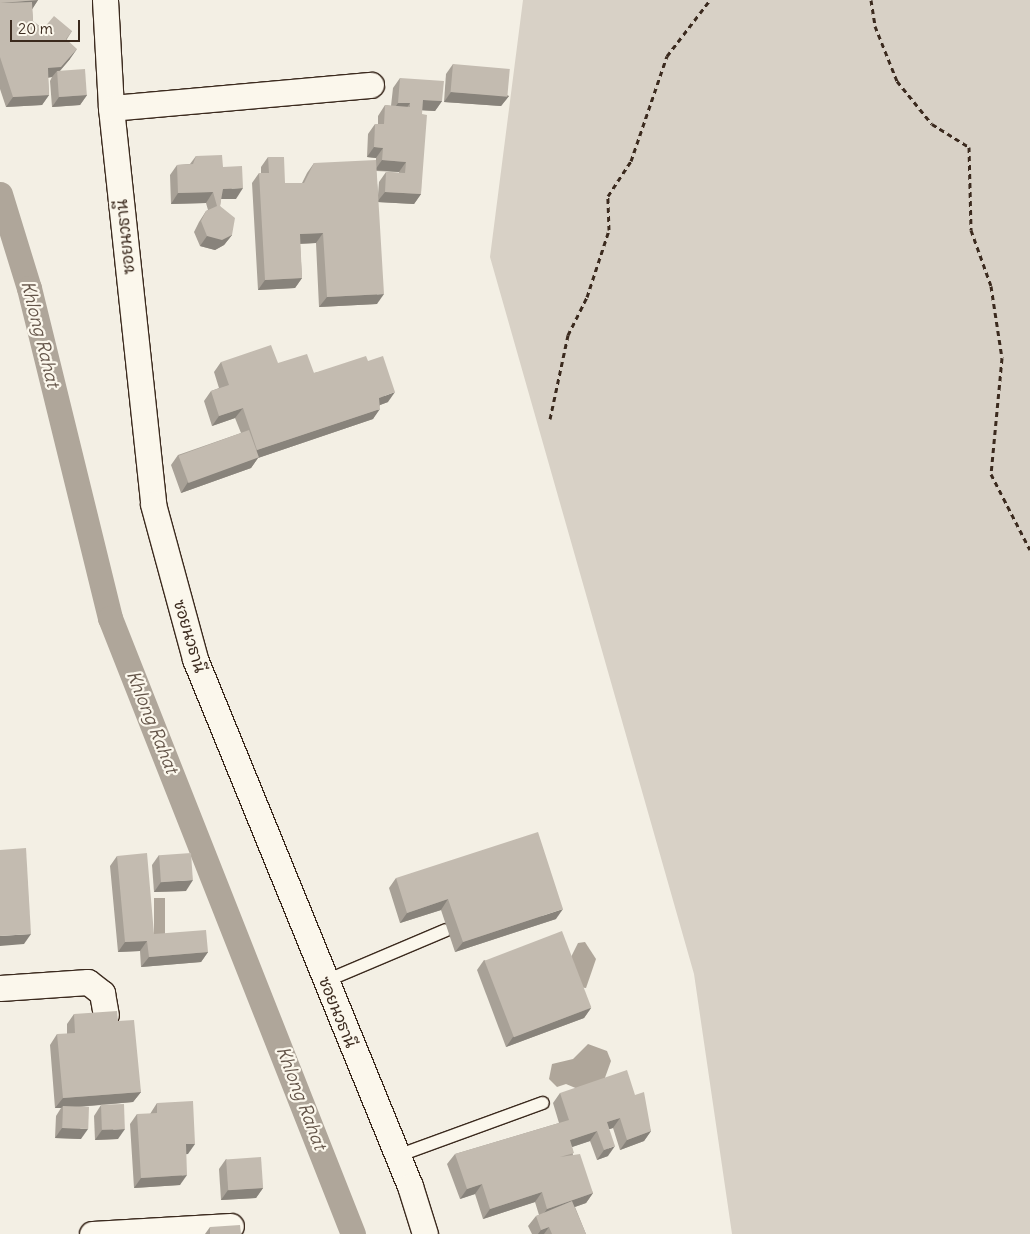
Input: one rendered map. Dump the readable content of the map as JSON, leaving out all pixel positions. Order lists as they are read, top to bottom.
{
  "streets": {
    "street": ["ซอยนวธานี"]
  },
  "water": ["Khlong Rahat"],
  "scale_bar": "20 m"
}
